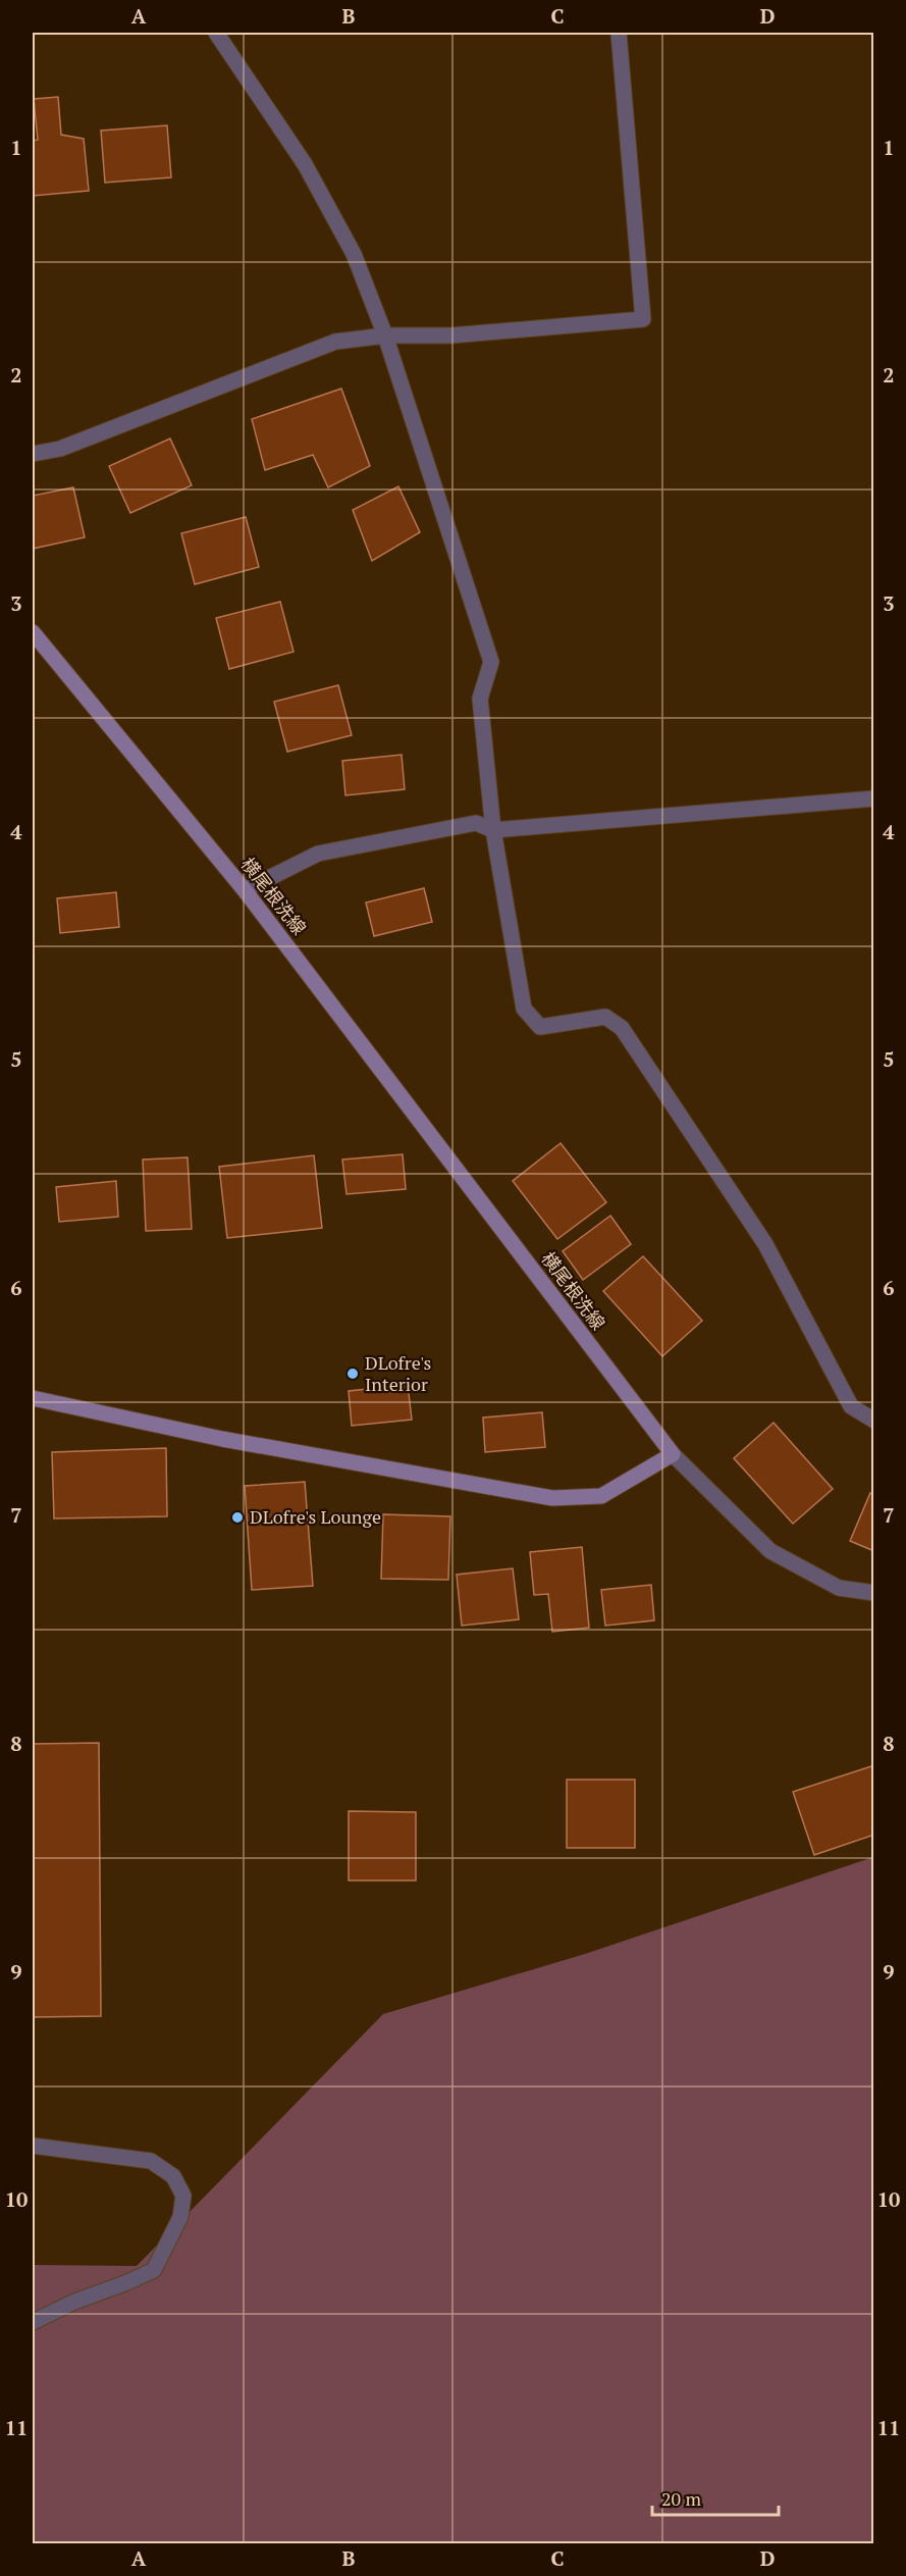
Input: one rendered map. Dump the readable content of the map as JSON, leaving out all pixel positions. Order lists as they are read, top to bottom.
{
  "streets": {
    "main road": ["横尾根洗線"]
  },
  "places": ["DLofre's Interior", "DLofre's Lounge"],
  "scale_bar": "20 m",
  "grid": {
    "columns": [
      "A",
      "B",
      "C",
      "D"
    ],
    "rows": [
      "1",
      "2",
      "3",
      "4",
      "5",
      "6",
      "7",
      "8",
      "9",
      "10",
      "11"
    ]
  }
}
